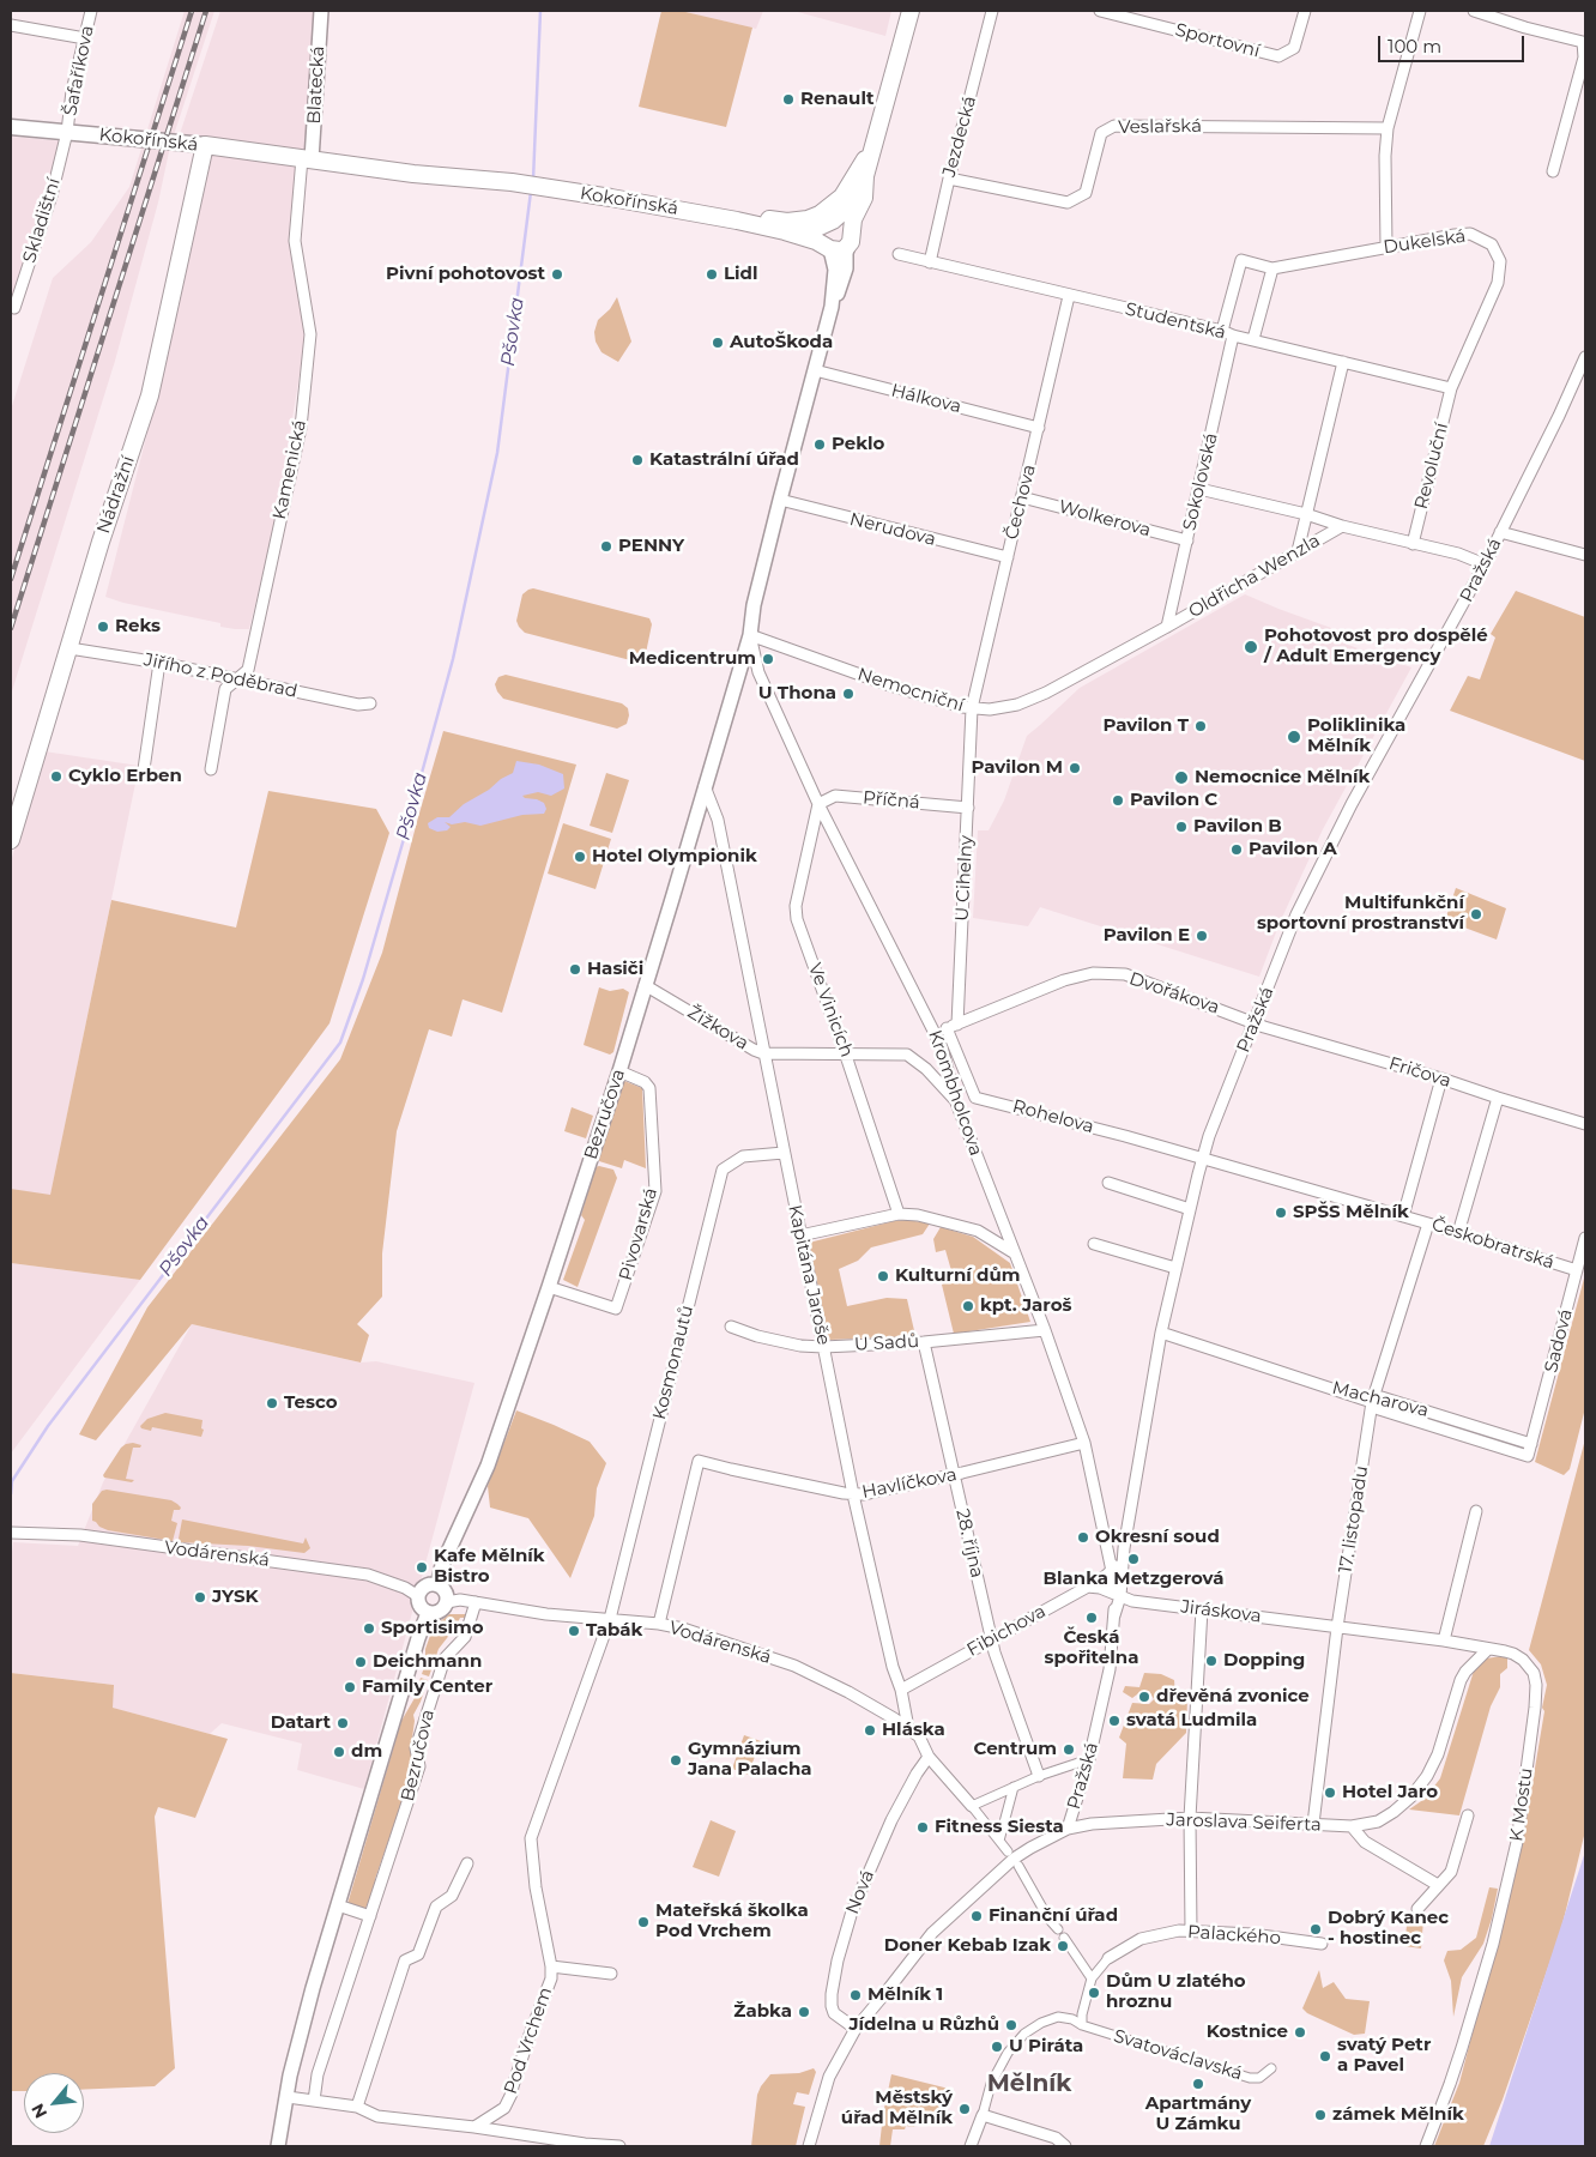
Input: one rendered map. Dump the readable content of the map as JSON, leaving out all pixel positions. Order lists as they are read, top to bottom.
{
  "streets": {
    "main road": ["Kokořínská", "Nádražní"],
    "street": [
      "Sportovní",
      "Šafaříkova",
      "Blatecká",
      "Veslařská",
      "Jezdecká",
      "Skladištní",
      "Dukelská",
      "Studentská",
      "Hálkova",
      "Revoluční",
      "Kamenická",
      "Sokolovská",
      "Čechova",
      "Wolkerova",
      "Nerudova",
      "Pražská",
      "Oldřicha Wenzla",
      "Jiřího z Poděbrad",
      "Nemocniční",
      "Příčná",
      "U Cihelny",
      "Dvořákova",
      "Ve Vinicích",
      "Žižkova",
      "Fričova",
      "Krombholcova",
      "Bezručova",
      "Rohelova",
      "Pivovarská",
      "Českobratrská",
      "Kapitána Jaroše",
      "Sadová",
      "U Sadů",
      "Kosmonautů",
      "Macharova",
      "Havlíčkova",
      "17. listopadu",
      "28. října",
      "Vodárenská",
      "Jiráskova",
      "Fibichova",
      "K Mostu",
      "Jaroslava Seiferta",
      "Nová",
      "Palackého",
      "Pod Vrchem",
      "Svatováclavská"
    ]
  },
  "crossings": [
    ["Šafaříkova", "Kokořínská"],
    ["Šafaříkova", "Skladištní"],
    ["Blatecká", "Kokořínská"],
    ["Blatecká", "Kamenická"],
    ["Veslařská", "Jezdecká"],
    ["Jezdecká", "Studentská"],
    ["Kokořínská", "Skladištní"],
    ["Kokořínská", "Kamenická"],
    ["Kokořínská", "Nádražní"],
    ["Dukelská", "Studentská"],
    ["Dukelská", "Revoluční"],
    ["Studentská", "Revoluční"],
    ["Studentská", "Sokolovská"],
    ["Studentská", "Čechova"],
    ["Hálkova", "Čechova"],
    ["Hálkova", "Bezručova"],
    ["Revoluční", "Oldřicha Wenzla"],
    ["Kamenická", "Jiřího z Poděbrad"],
    ["Sokolovská", "Wolkerova"],
    ["Sokolovská", "Oldřicha Wenzla"],
    ["Sokolovská", "Nemocniční"],
    ["Nádražní", "Jiřího z Poděbrad"],
    ["Čechova", "Wolkerova"],
    ["Čechova", "Nerudova"],
    ["Čechova", "Nemocniční"],
    ["Čechova", "U Cihelny"],
    ["Nerudova", "Bezručova"],
    ["Pražská", "Oldřicha Wenzla"],
    ["Pražská", "Dvořákova"],
    ["Pražská", "Fričova"],
    ["Pražská", "Krombholcova"],
    ["Pražská", "Rohelova"],
    ["Pražská", "Českobratrská"],
    ["Pražská", "Macharova"],
    ["Pražská", "Jiráskova"],
    ["Pražská", "Fibichova"],
    ["Pražská", "Jaroslava Seiferta"],
    ["Oldřicha Wenzla", "Nemocniční"],
    ["Nemocniční", "U Cihelny"],
    ["Nemocniční", "Krombholcova"],
    ["Nemocniční", "Bezručova"],
    ["Příčná", "U Cihelny"],
    ["Příčná", "Ve Vinicích"],
    ["Příčná", "Krombholcova"],
    ["U Cihelny", "Dvořákova"],
    ["Dvořákova", "Fričova"],
    ["Ve Vinicích", "Žižkova"],
    ["Ve Vinicích", "Krombholcova"],
    ["Žižkova", "Krombholcova"],
    ["Žižkova", "Bezručova"],
    ["Žižkova", "Kapitána Jaroše"],
    ["Krombholcova", "Bezručova"],
    ["Krombholcova", "Rohelova"],
    ["Krombholcova", "U Sadů"],
    ["Krombholcova", "Havlíčkova"],
    ["Krombholcova", "Fibichova"],
    ["Bezručova", "Pivovarská"],
    ["Bezručova", "Kapitána Jaroše"],
    ["Bezručova", "Vodárenská"],
    ["Rohelova", "Českobratrská"],
    ["Českobratrská", "Sadová"],
    ["Českobratrská", "17. listopadu"],
    ["Kapitána Jaroše", "U Sadů"],
    ["Kapitána Jaroše", "Kosmonautů"],
    ["Kapitána Jaroše", "Havlíčkova"],
    ["Kapitána Jaroše", "Vodárenská"],
    ["Kapitána Jaroše", "Fibichova"],
    ["Kapitána Jaroše", "Nová"],
    ["Sadová", "Macharova"],
    ["Sadová", "17. listopadu"],
    ["U Sadů", "28. října"],
    ["Kosmonautů", "Vodárenská"],
    ["Kosmonautů", "Pod Vrchem"],
    ["Macharova", "17. listopadu"],
    ["Havlíčkova", "28. října"],
    ["Havlíčkova", "Vodárenská"],
    ["17. listopadu", "Jiráskova"],
    ["17. listopadu", "Jaroslava Seiferta"],
    ["28. října", "Fibichova"],
    ["Vodárenská", "Pod Vrchem"],
    ["Jiráskova", "K Mostu"],
    ["K Mostu", "Jaroslava Seiferta"],
    ["Jaroslava Seiferta", "Nová"]
  ],
  "districts": ["Mělník"],
  "water": ["Pšovka"],
  "places": [
    "Renault",
    "Pivní pohotovost",
    "Lidl",
    "AutoŠkoda",
    "Peklo",
    "Katastrální úřad",
    "PENNY",
    "Reks",
    "Pohotovost pro dospělé / Adult Emergency",
    "Medicentrum",
    "U Thona",
    "Pavilon T",
    "Poliklinika Mělník",
    "Pavilon M",
    "Cyklo Erben",
    "Nemocnice Mělník",
    "Pavilon C",
    "Pavilon B",
    "Pavilon A",
    "Hotel Olympionik",
    "Multifunkční sportovní prostranství",
    "Pavilon E",
    "Hasiči",
    "SPŠS Mělník",
    "Kulturní dům",
    "kpt. Jaroš",
    "Tesco",
    "Okresní soud",
    "Blanka Metzgerová",
    "Kafe Mělník Bistro",
    "JYSK",
    "Česká spořitelna",
    "Sportisimo",
    "Tabák",
    "Dopping",
    "Deichmann",
    "Family Center",
    "dřevěná zvonice",
    "svatá Ludmila",
    "Datart",
    "Hláska",
    "Centrum",
    "dm",
    "Gymnázium Jana Palacha",
    "Hotel Jaro",
    "Fitness Siesta",
    "Finanční úřad",
    "Mateřská školka Pod Vrchem",
    "Dobrý Kanec - hostinec",
    "Doner Kebab Izak",
    "Dům U zlatého hroznu",
    "Mělník 1",
    "Žabka",
    "Jídelna u Růzhů",
    "Kostnice",
    "U Piráta",
    "svatý Petr a Pavel",
    "Apartmány U Zámku",
    "Městský úřad Mělník",
    "zámek Mělník"
  ],
  "scale_bar": "100 m",
  "north": "bottom left"
}
